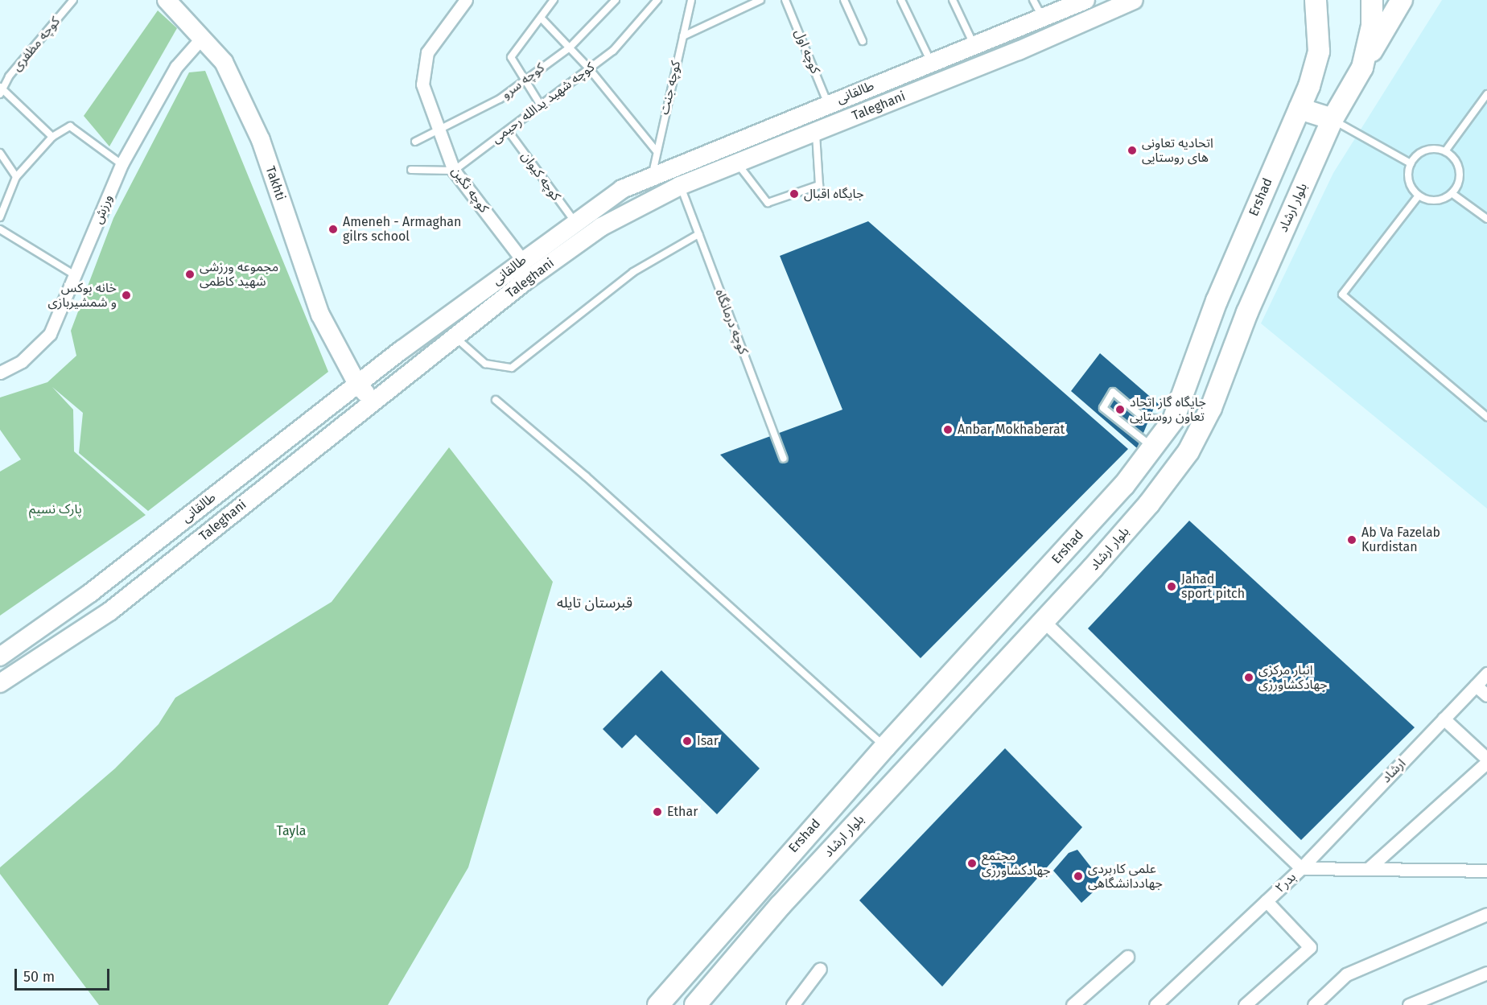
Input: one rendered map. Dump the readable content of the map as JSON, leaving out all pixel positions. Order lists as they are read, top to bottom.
{
  "streets": {
    "main road": [
      "طالقانی",
      "Taleghani",
      "Takhti",
      "Ershad",
      "بلوار ارشاد"
    ],
    "street": [
      "کوچه نگین",
      "ورزش",
      "ارشاد",
      "بدر۲"
    ],
    "lane": [
      "کوچه مظفری",
      "کوچه اول",
      "کوچه سرو",
      "کوچه جنت",
      "کوچه شهید یدالله رحیمی",
      "کوچه کیوان",
      "کوچه درمانگاه"
    ]
  },
  "crossings": [
    ["کوچه اول", "طالقانی"],
    ["کوچه سرو", "کوچه نگین"],
    ["کوچه جنت", "طالقانی"],
    ["طالقانی", "کوچه کیوان"],
    ["طالقانی", "Takhti"],
    ["طالقانی", "کوچه نگین"],
    ["کوچه شهید یدالله رحیمی", "کوچه کیوان"],
    ["کوچه شهید یدالله رحیمی", "کوچه نگین"],
    ["Taleghani", "Takhti"],
    ["Taleghani", "کوچه درمانگاه"],
    ["Takhti", "ورزش"],
    ["ارشاد", "بدر۲"]
  ],
  "districts": ["قبرستان تایله"],
  "parks": ["پارک نسیم", "Tayla"],
  "places": [
    "اتحادیه تعاونی های روستایی",
    "جایگاه اقبال",
    "Ameneh - Armaghan gilrs school",
    "مجموعه ورزشی شهید کاظمی",
    "خانه بوکس و شمشیربازی",
    "جایگاه گاز اتحاد تعاون روستایی",
    "Anbar Mokhaberat",
    "Ab Va Fazelab Kurdistan",
    "Jahad sport pitch",
    "انبار مرکزی جهادکشاورزی",
    "Isar",
    "Ethar",
    "مجتمع جهادکشاورزی",
    "علمی کاربردی جهاددانشگاهی"
  ],
  "scale_bar": "50 m"
}
